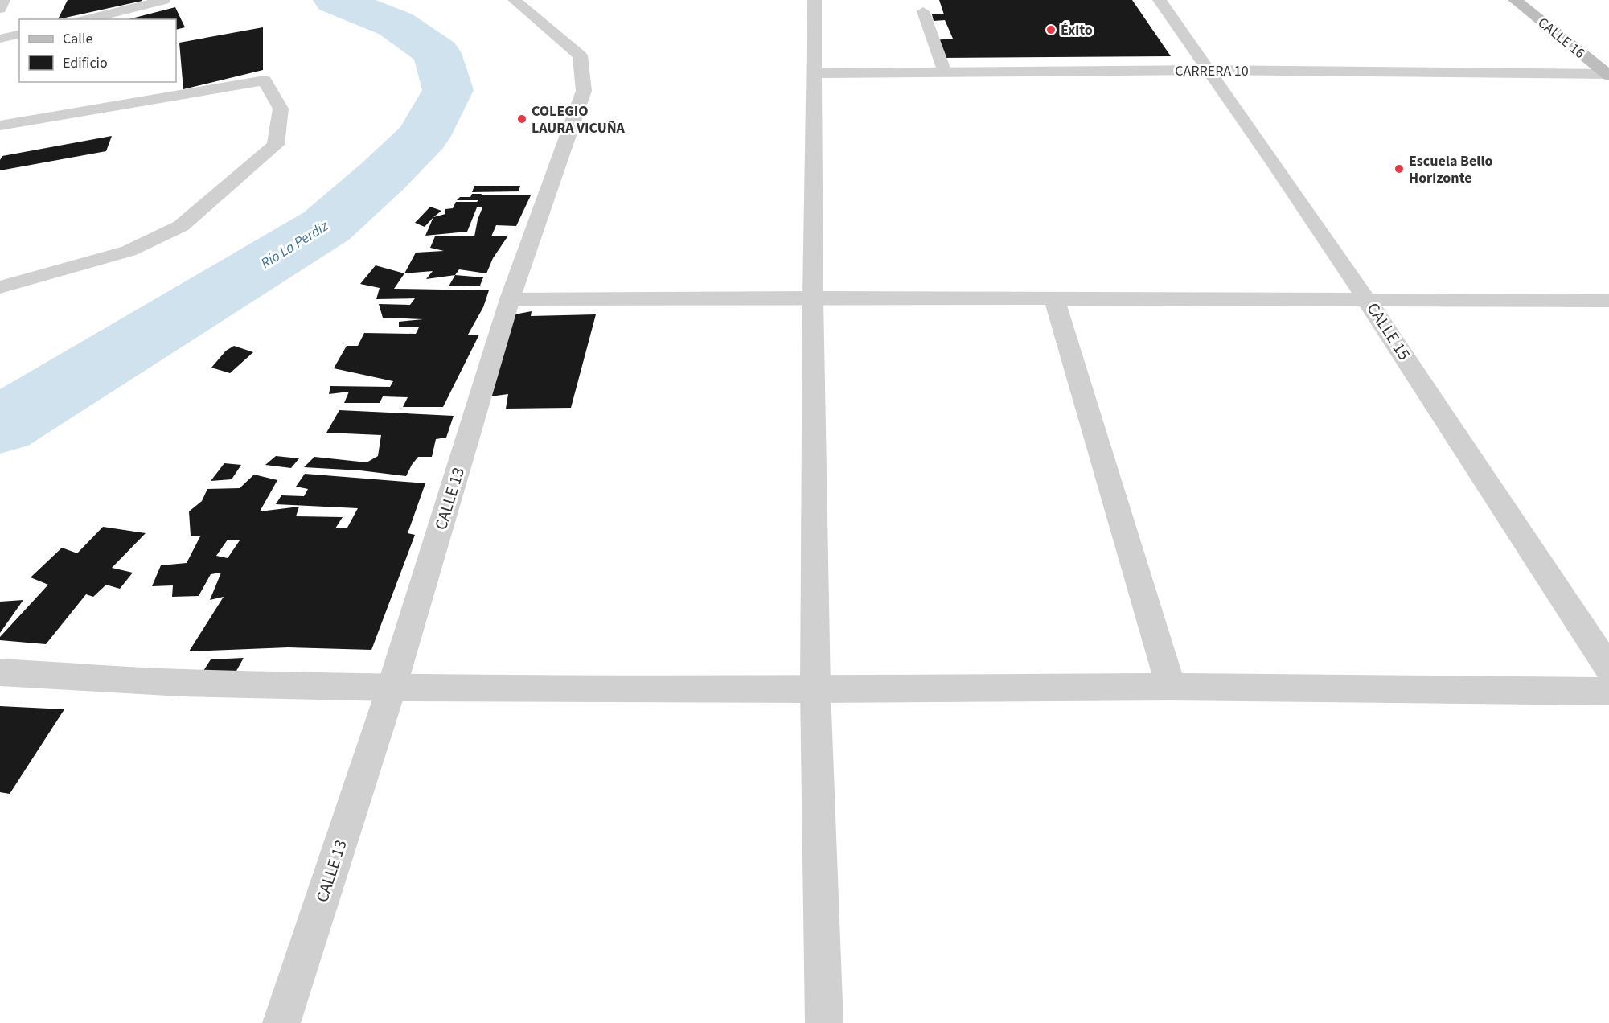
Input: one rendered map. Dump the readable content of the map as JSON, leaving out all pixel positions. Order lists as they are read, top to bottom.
{
  "streets": {
    "main road": ["CALLE 16"],
    "street": ["CARRERA 10", "CALLE 15", "CALLE 13"]
  },
  "crossings": [
    ["CALLE 16", "CARRERA 10"],
    ["CARRERA 10", "CALLE 15"]
  ],
  "water": ["Río La Perdiz"],
  "places": ["Éxito", "COLEGIO LAURA VICUÑA", "Escuela Bello Horizonte"],
  "legend": ["Calle", "Edificio"]
}
